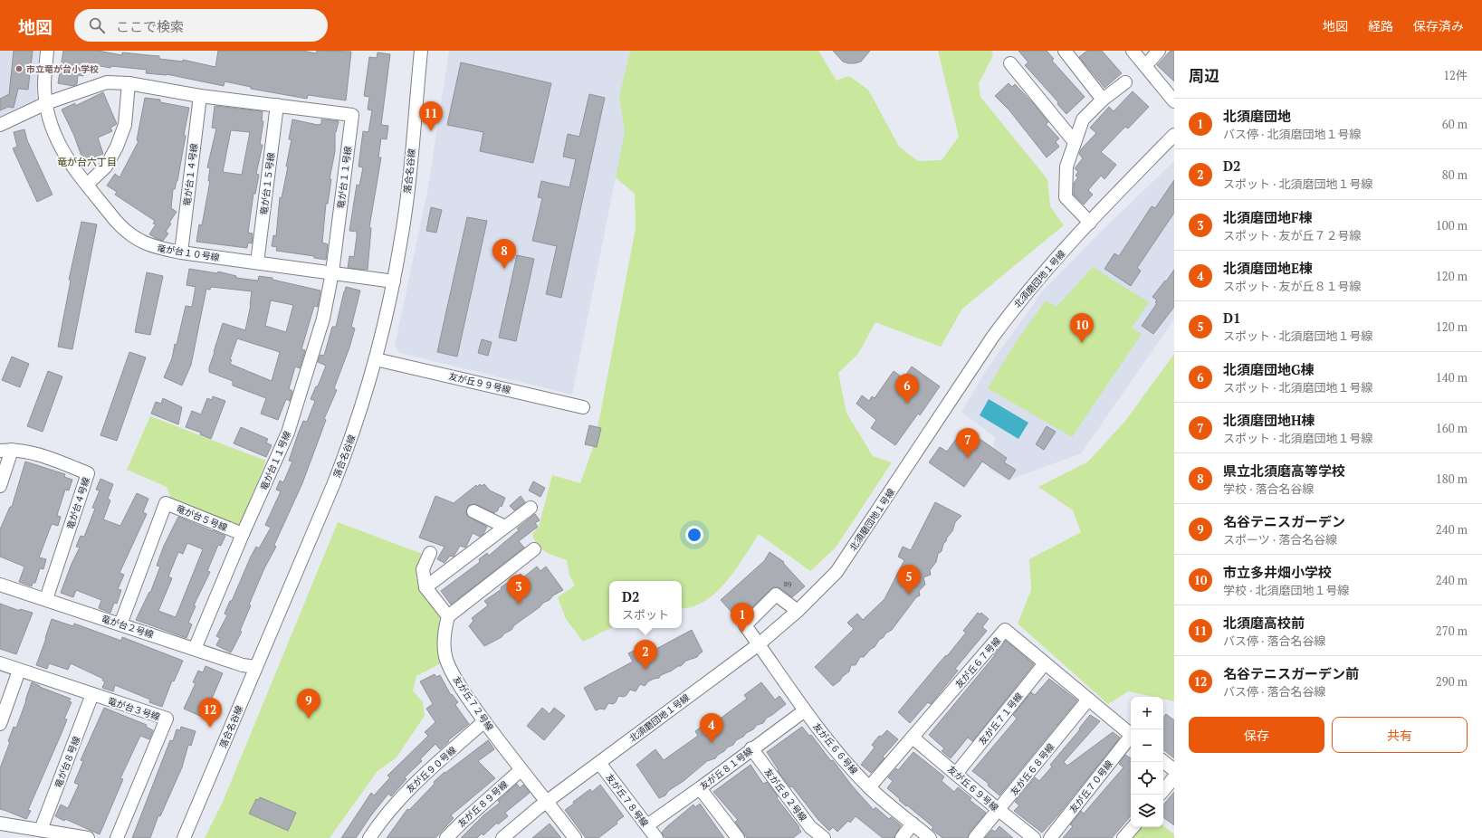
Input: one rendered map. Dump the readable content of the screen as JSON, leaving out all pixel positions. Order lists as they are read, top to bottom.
{
  "streets": {
    "street": [
      "落合名谷線",
      "竜が台１４号線",
      "竜が台１１号線",
      "竜が台１５号線",
      "竜が台１０号線",
      "北須磨団地１号線",
      "友が丘９９号線",
      "竜が台４号線",
      "竜が台５号線",
      "竜が台２号線",
      "友が丘６７号線",
      "友が丘７２号線",
      "竜が台３号線",
      "友が丘７１号線",
      "友が丘６６号線",
      "竜が台８号線",
      "友が丘８１号線",
      "友が丘９０号線",
      "友が丘６８号線",
      "友が丘７０号線",
      "友が丘６９号線",
      "友が丘８２号線",
      "友が丘７８号線",
      "友が丘８９号線"
    ]
  },
  "crossings": [
    ["落合名谷線", "竜が台１０号線"],
    ["落合名谷線", "友が丘９９号線"],
    ["落合名谷線", "竜が台２号線"],
    ["竜が台１４号線", "竜が台１１号線"],
    ["竜が台１４号線", "竜が台１０号線"],
    ["竜が台１１号線", "竜が台１５号線"],
    ["竜が台１１号線", "竜が台１０号線"],
    ["竜が台１１号線", "竜が台５号線"],
    ["竜が台１５号線", "竜が台１０号線"],
    ["北須磨団地１号線", "友が丘７２号線"],
    ["北須磨団地１号線", "友が丘６６号線"],
    ["北須磨団地１号線", "友が丘７８号線"],
    ["竜が台４号線", "竜が台２号線"],
    ["竜が台５号線", "竜が台２号線"],
    ["友が丘６７号線", "友が丘７１号線"],
    ["友が丘６７号線", "友が丘６６号線"],
    ["友が丘６７号線", "友が丘６８号線"],
    ["友が丘６７号線", "友が丘６９号線"],
    ["友が丘７２号線", "友が丘９０号線"],
    ["友が丘７２号線", "友が丘８９号線"],
    ["竜が台３号線", "竜が台８号線"],
    ["友が丘７１号線", "友が丘６９号線"],
    ["友が丘６６号線", "友が丘８１号線"],
    ["友が丘８１号線", "友が丘８２号線"],
    ["友が丘８１号線", "友が丘７８号線"],
    ["友が丘６８号線", "友が丘６９号線"]
  ],
  "districts": ["竜が台六丁目"],
  "places": ["市立竜が台小学校"],
  "house_numbers": ["89"],
  "page": {
    "header": "地図",
    "search": "ここで検索",
    "nav": ["地図", "経路", "保存済み"],
    "heading": ["周辺", "12件"],
    "list": [
      {
        "mark": "1",
        "name": "北須磨団地",
        "note": "バス停 · 北須磨団地１号線",
        "value": "60 m"
      },
      {
        "mark": "2",
        "name": "D2",
        "note": "スポット · 北須磨団地１号線",
        "value": "80 m"
      },
      {
        "mark": "3",
        "name": "北須磨団地F棟",
        "note": "スポット · 友が丘７２号線",
        "value": "100 m"
      },
      {
        "mark": "4",
        "name": "北須磨団地E棟",
        "note": "スポット · 友が丘８１号線",
        "value": "120 m"
      },
      {
        "mark": "5",
        "name": "D1",
        "note": "スポット · 北須磨団地１号線",
        "value": "120 m"
      },
      {
        "mark": "6",
        "name": "北須磨団地G棟",
        "note": "スポット · 北須磨団地１号線",
        "value": "140 m"
      },
      {
        "mark": "7",
        "name": "北須磨団地H棟",
        "note": "スポット · 北須磨団地１号線",
        "value": "160 m"
      },
      {
        "mark": "8",
        "name": "県立北須磨高等学校",
        "note": "学校 · 落合名谷線",
        "value": "180 m"
      },
      {
        "mark": "9",
        "name": "名谷テニスガーデン",
        "note": "スポーツ · 落合名谷線",
        "value": "240 m"
      },
      {
        "mark": "10",
        "name": "市立多井畑小学校",
        "note": "学校 · 北須磨団地１号線",
        "value": "240 m"
      },
      {
        "mark": "11",
        "name": "北須磨高校前",
        "note": "バス停 · 落合名谷線",
        "value": "270 m"
      },
      {
        "mark": "12",
        "name": "名谷テニスガーデン前",
        "note": "バス停 · 落合名谷線",
        "value": "290 m"
      }
    ],
    "pins": [
      "11",
      "8",
      "10",
      "6",
      "7",
      "5",
      "3",
      "1",
      "2",
      "9",
      "12",
      "4"
    ],
    "popup": ["D2", "スポット"],
    "map_buttons": ["+", "−"],
    "buttons": ["保存", "共有"]
  }
}
